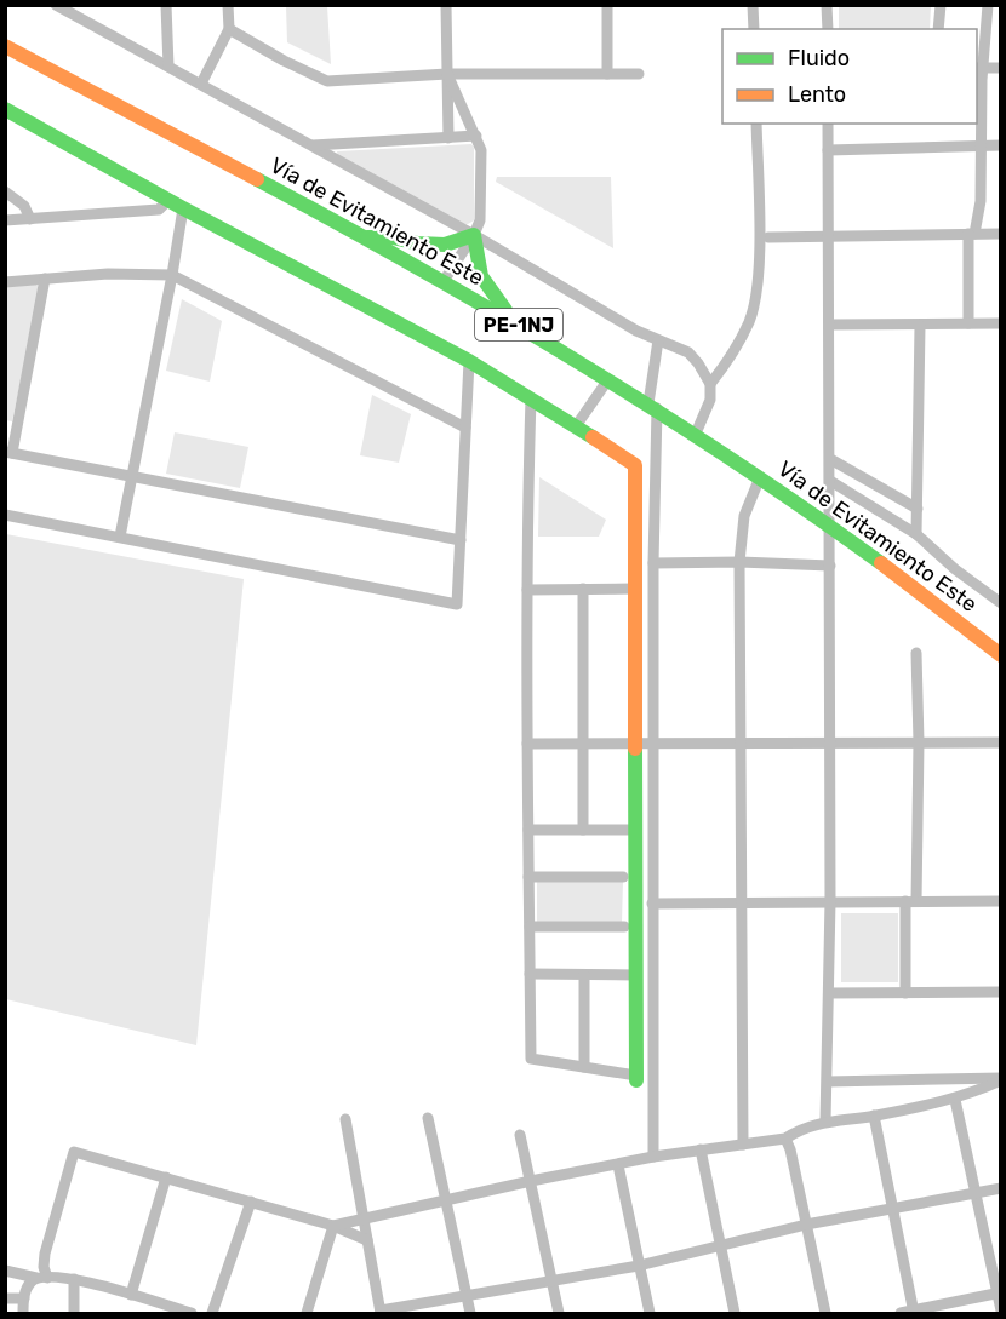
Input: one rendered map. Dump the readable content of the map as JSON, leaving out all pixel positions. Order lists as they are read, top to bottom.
{
  "streets": {
    "main road": ["Vía de Evitamiento Este", "PE-1NJ"]
  },
  "legend": ["Fluido", "Lento"]
}
